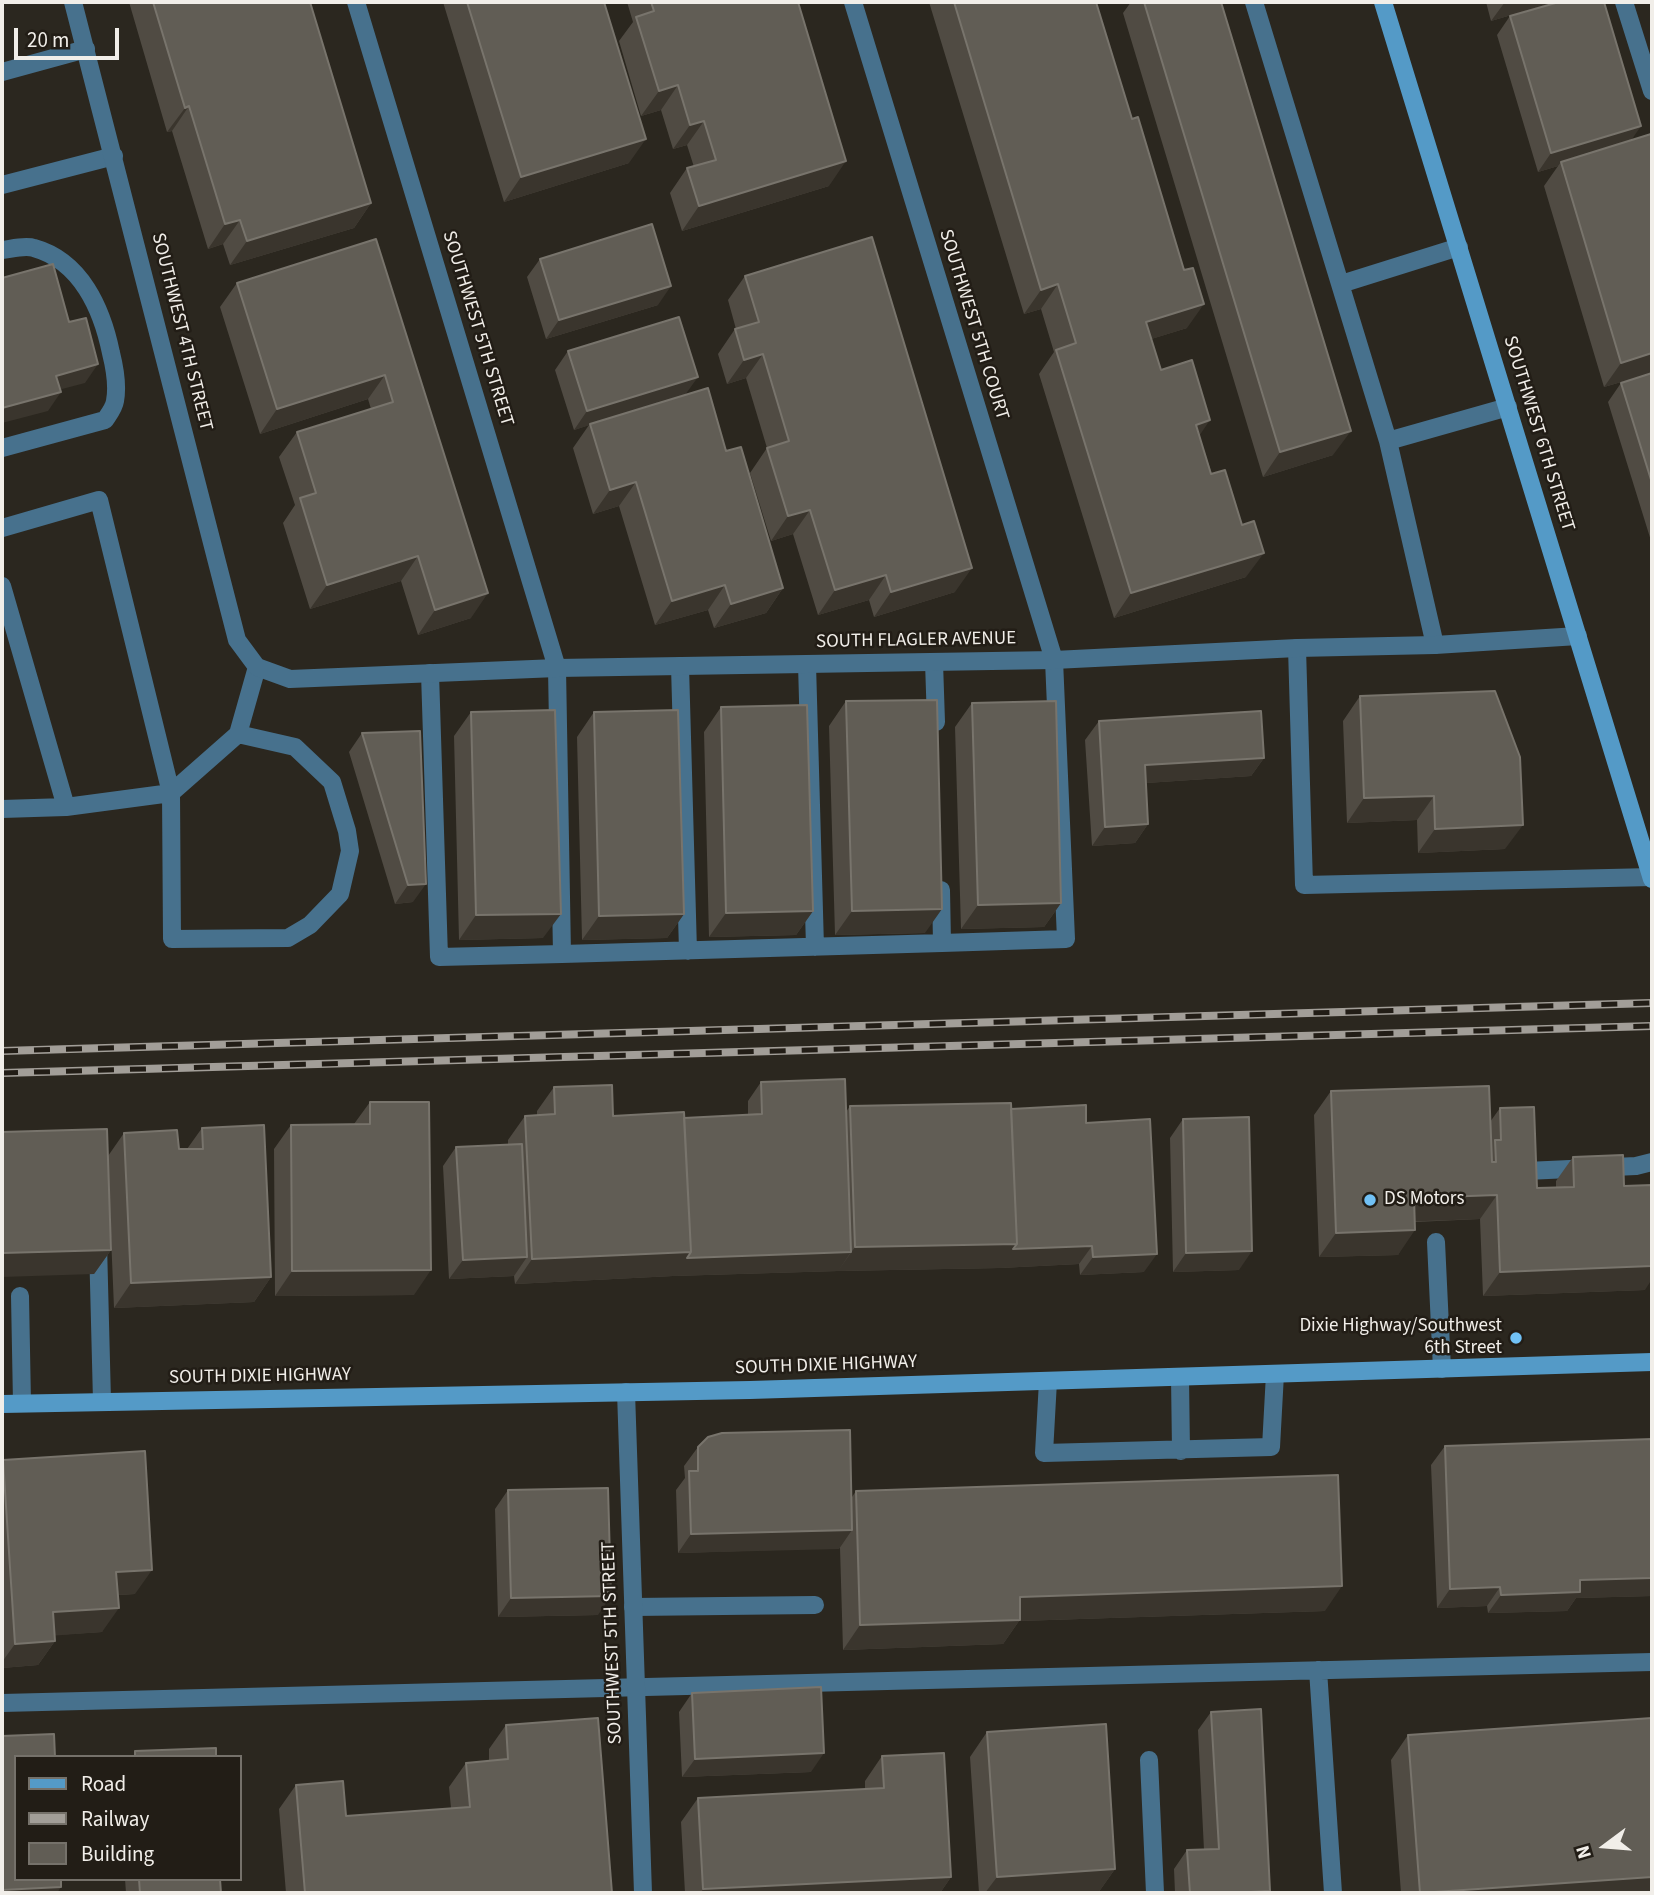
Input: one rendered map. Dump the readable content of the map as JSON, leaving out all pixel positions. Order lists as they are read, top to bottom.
{
  "streets": {
    "main road": ["SOUTHWEST 6TH STREET", "SOUTH DIXIE HIGHWAY"],
    "street": [
      "SOUTHWEST 5TH COURT",
      "SOUTHWEST 5TH STREET",
      "SOUTHWEST 4TH STREET",
      "SOUTH FLAGLER AVENUE"
    ]
  },
  "crossings": [
    ["SOUTHWEST 5TH COURT", "SOUTH FLAGLER AVENUE"],
    ["SOUTHWEST 5TH STREET", "SOUTH FLAGLER AVENUE"],
    ["SOUTHWEST 5TH STREET", "SOUTH DIXIE HIGHWAY"],
    ["SOUTHWEST 4TH STREET", "SOUTH FLAGLER AVENUE"],
    ["SOUTHWEST 6TH STREET", "SOUTH FLAGLER AVENUE"]
  ],
  "places": ["DS Motors", "Dixie Highway/Southwest 6th Street"],
  "legend": ["Road", "Railway", "Building"],
  "scale_bar": "20 m",
  "north": "left"
}
